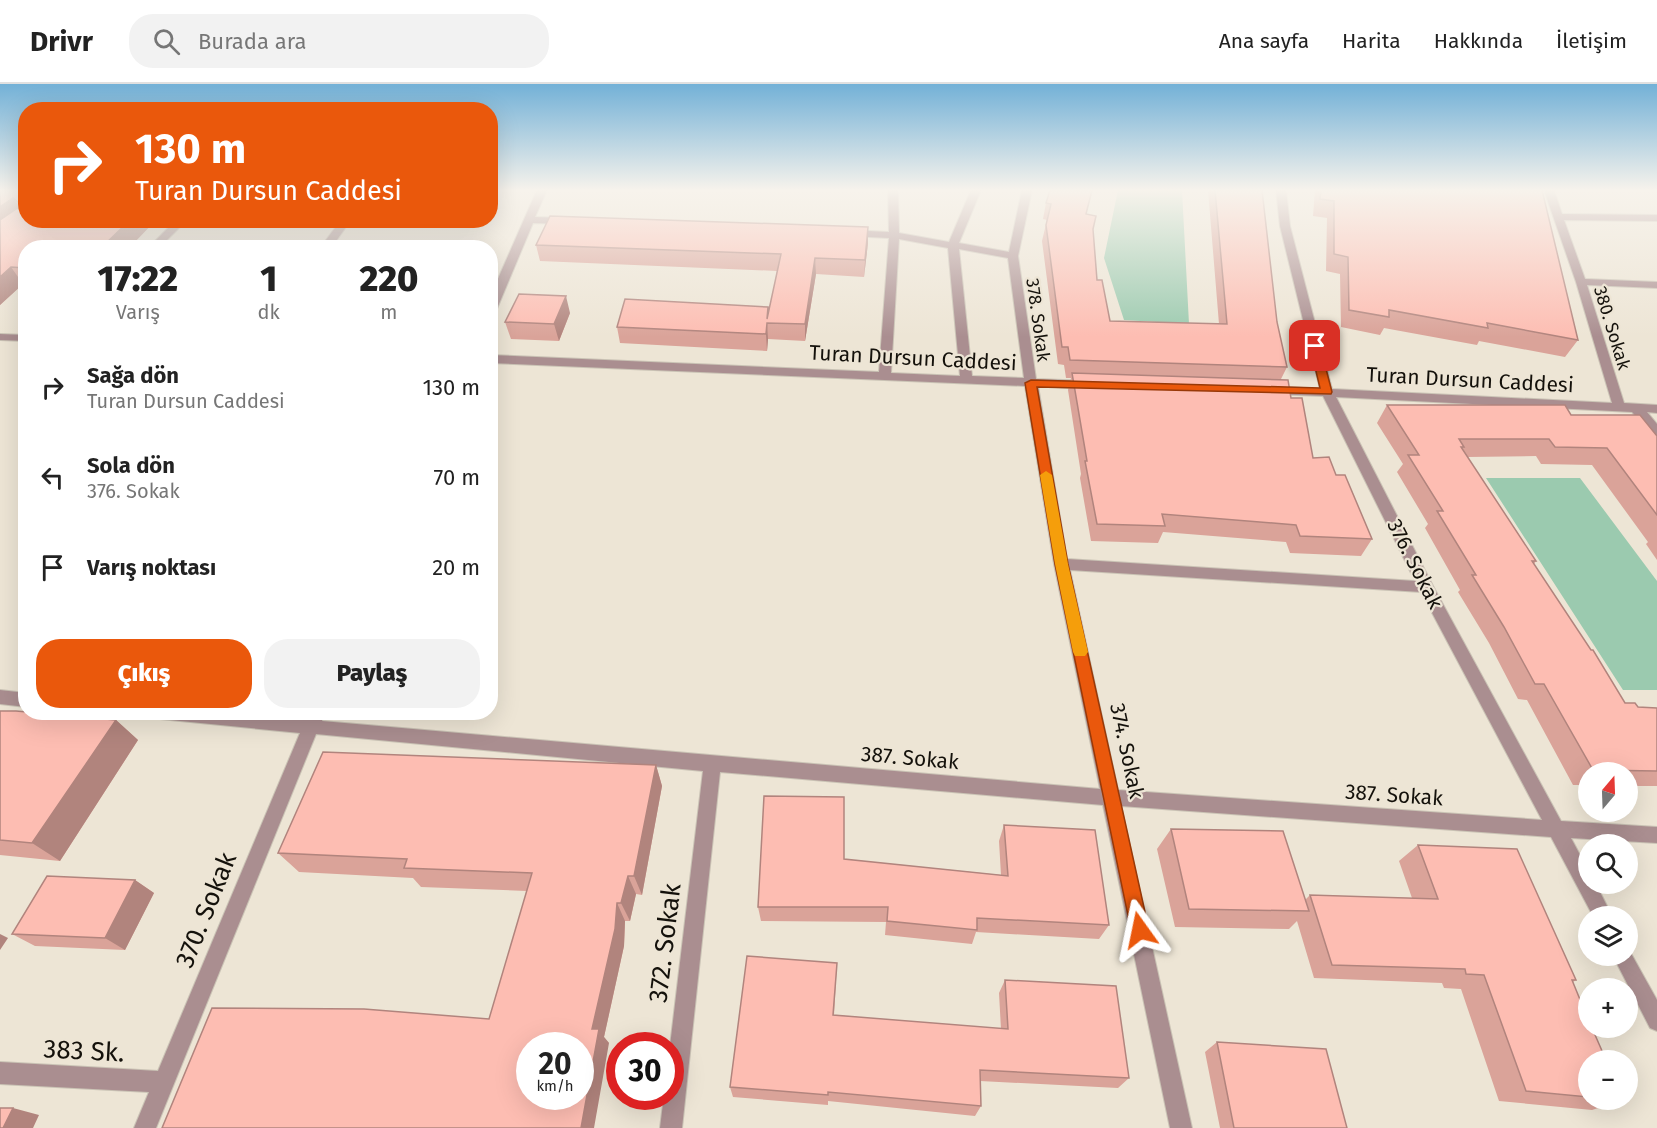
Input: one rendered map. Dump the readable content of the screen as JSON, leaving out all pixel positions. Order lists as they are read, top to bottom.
{
  "streets": {
    "street": [
      "378. Sokak",
      "380. Sokak",
      "Turan Dursun Caddesi",
      "376. Sokak",
      "374. Sokak",
      "387. Sokak",
      "370. Sokak",
      "372. Sokak",
      "383 Sk."
    ]
  },
  "crossings": [
    ["378. Sokak", "Turan Dursun Caddesi"],
    ["378. Sokak", "374. Sokak"],
    ["380. Sokak", "Turan Dursun Caddesi"],
    ["Turan Dursun Caddesi", "376. Sokak"],
    ["Turan Dursun Caddesi", "374. Sokak"],
    ["376. Sokak", "387. Sokak"],
    ["374. Sokak", "387. Sokak"],
    ["387. Sokak", "370. Sokak"],
    ["387. Sokak", "372. Sokak"],
    ["370. Sokak", "383 Sk."]
  ],
  "north": "top",
  "page": {
    "header": "Drivr",
    "search": "Burada ara",
    "nav": [
      "Ana sayfa",
      "Harita",
      "Hakkında",
      "İletişim"
    ],
    "turn": ["130 m", "Turan Dursun Caddesi"],
    "eta": [
      "17:22",
      "Varış",
      "1",
      "dk",
      "220",
      "m"
    ],
    "list": [
      {
        "name": "Sağa dön",
        "note": "Turan Dursun Caddesi",
        "value": "130 m"
      },
      {
        "name": "Sola dön",
        "note": "376. Sokak",
        "value": "70 m"
      },
      {
        "name": "Varış noktası",
        "value": "20 m"
      }
    ],
    "buttons": ["Çıkış", "Paylaş"],
    "map_buttons": ["+", "−"],
    "speed": "20 km/h",
    "limit": "30"
  }
}
